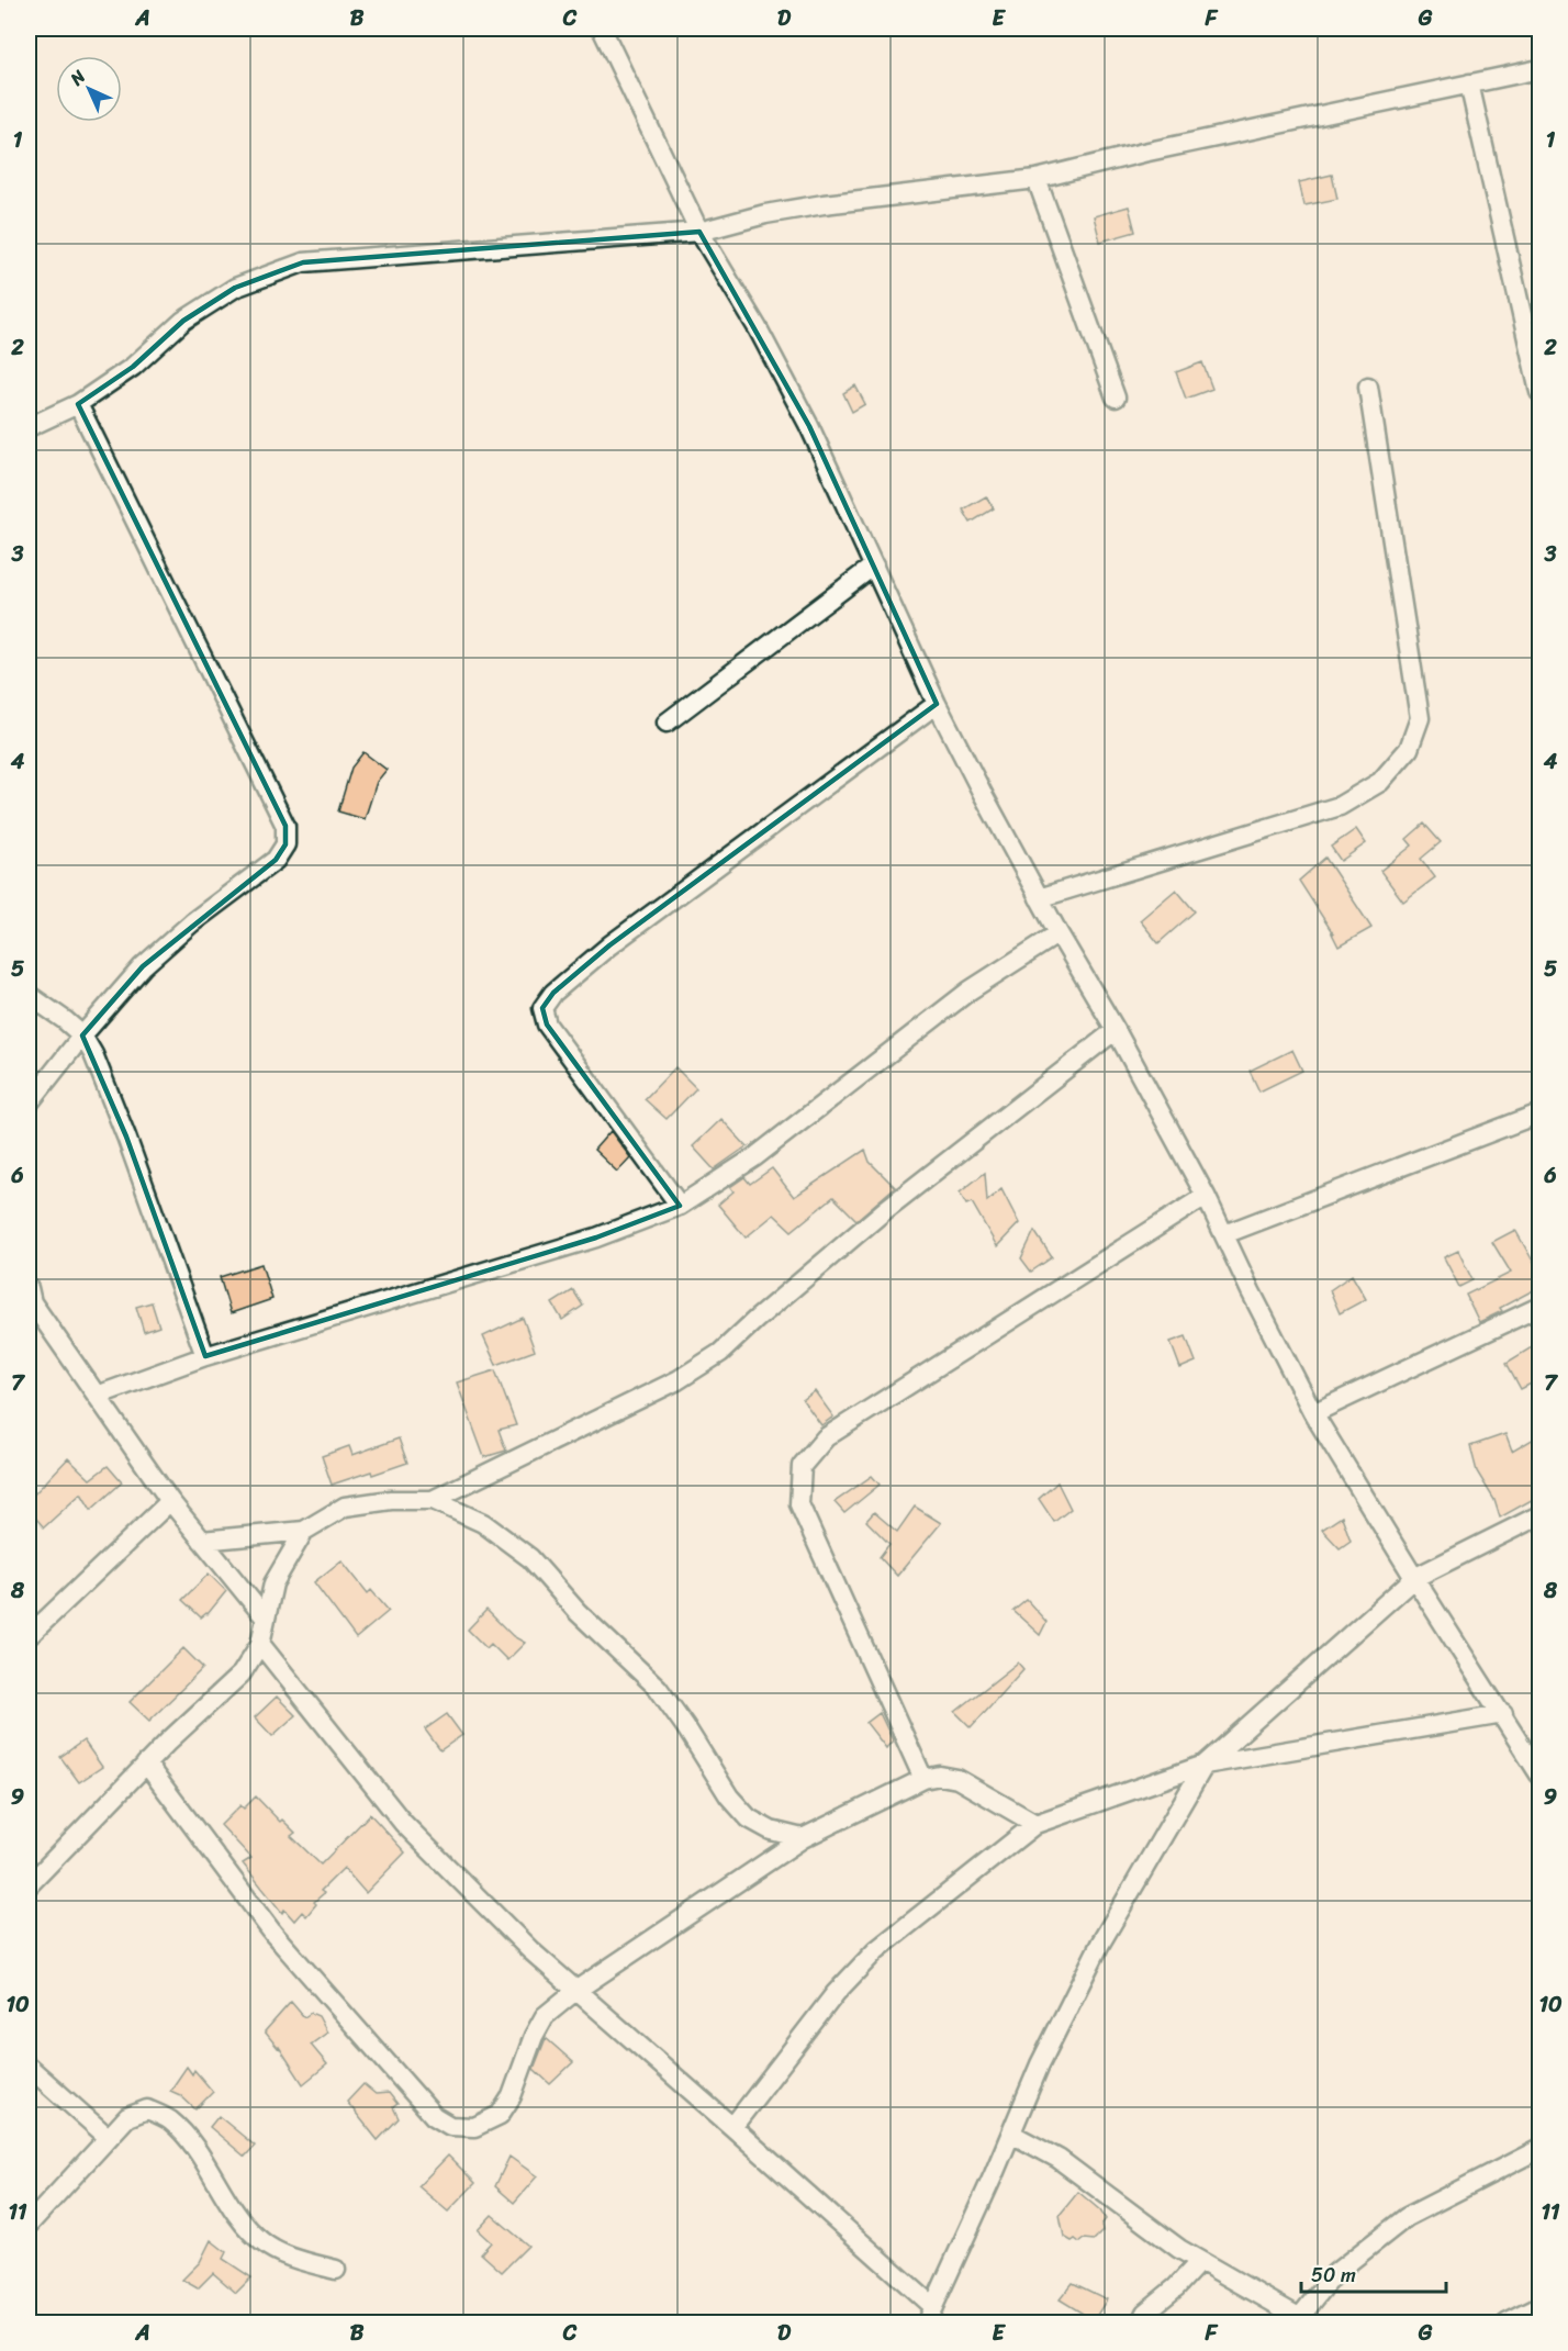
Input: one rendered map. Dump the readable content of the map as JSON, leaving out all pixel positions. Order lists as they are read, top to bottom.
{
  "scale_bar": "50 m",
  "north": "top left",
  "grid": {
    "columns": [
      "A",
      "B",
      "C",
      "D",
      "E",
      "F",
      "G"
    ],
    "rows": [
      "1",
      "2",
      "3",
      "4",
      "5",
      "6",
      "7",
      "8",
      "9",
      "10",
      "11"
    ]
  }
}
